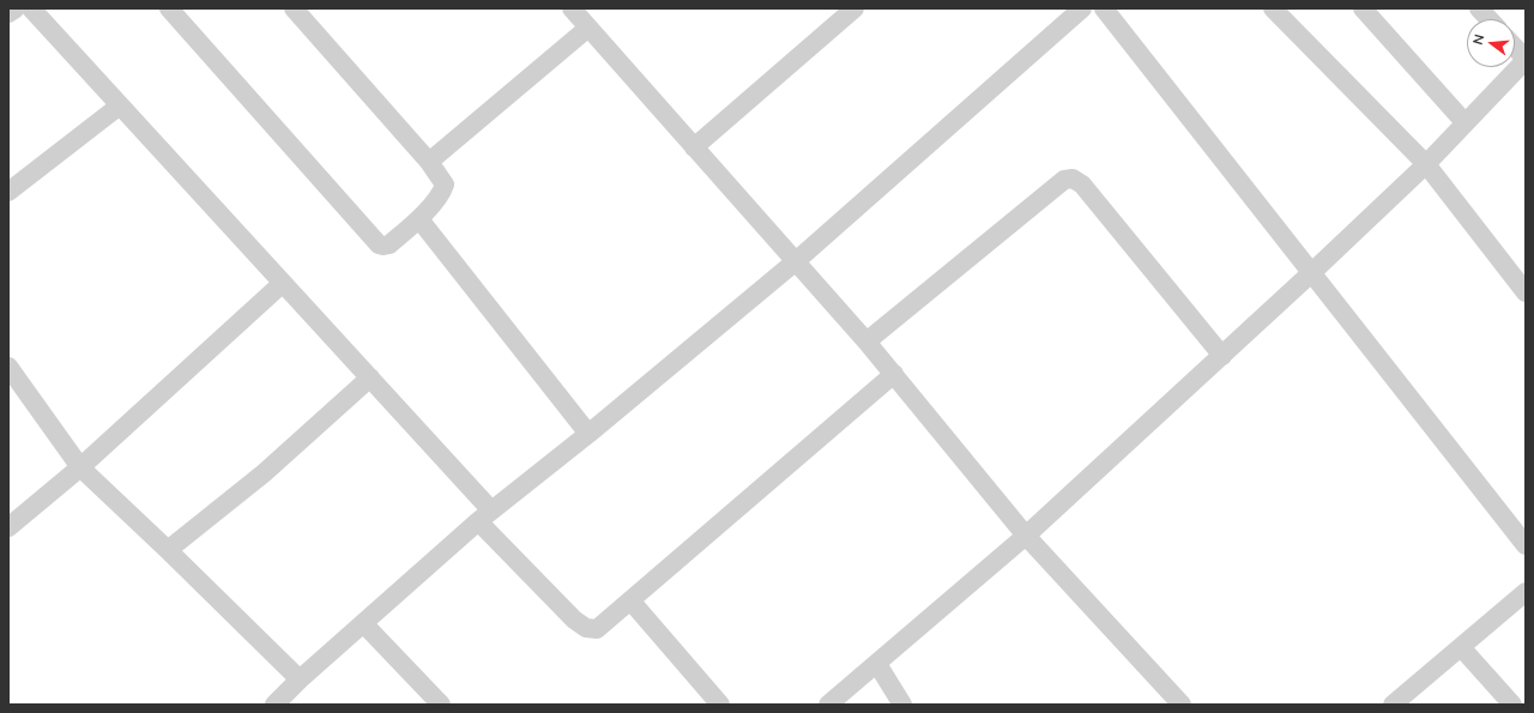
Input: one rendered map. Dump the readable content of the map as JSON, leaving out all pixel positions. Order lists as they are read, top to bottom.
{
  "north": "left"
}
